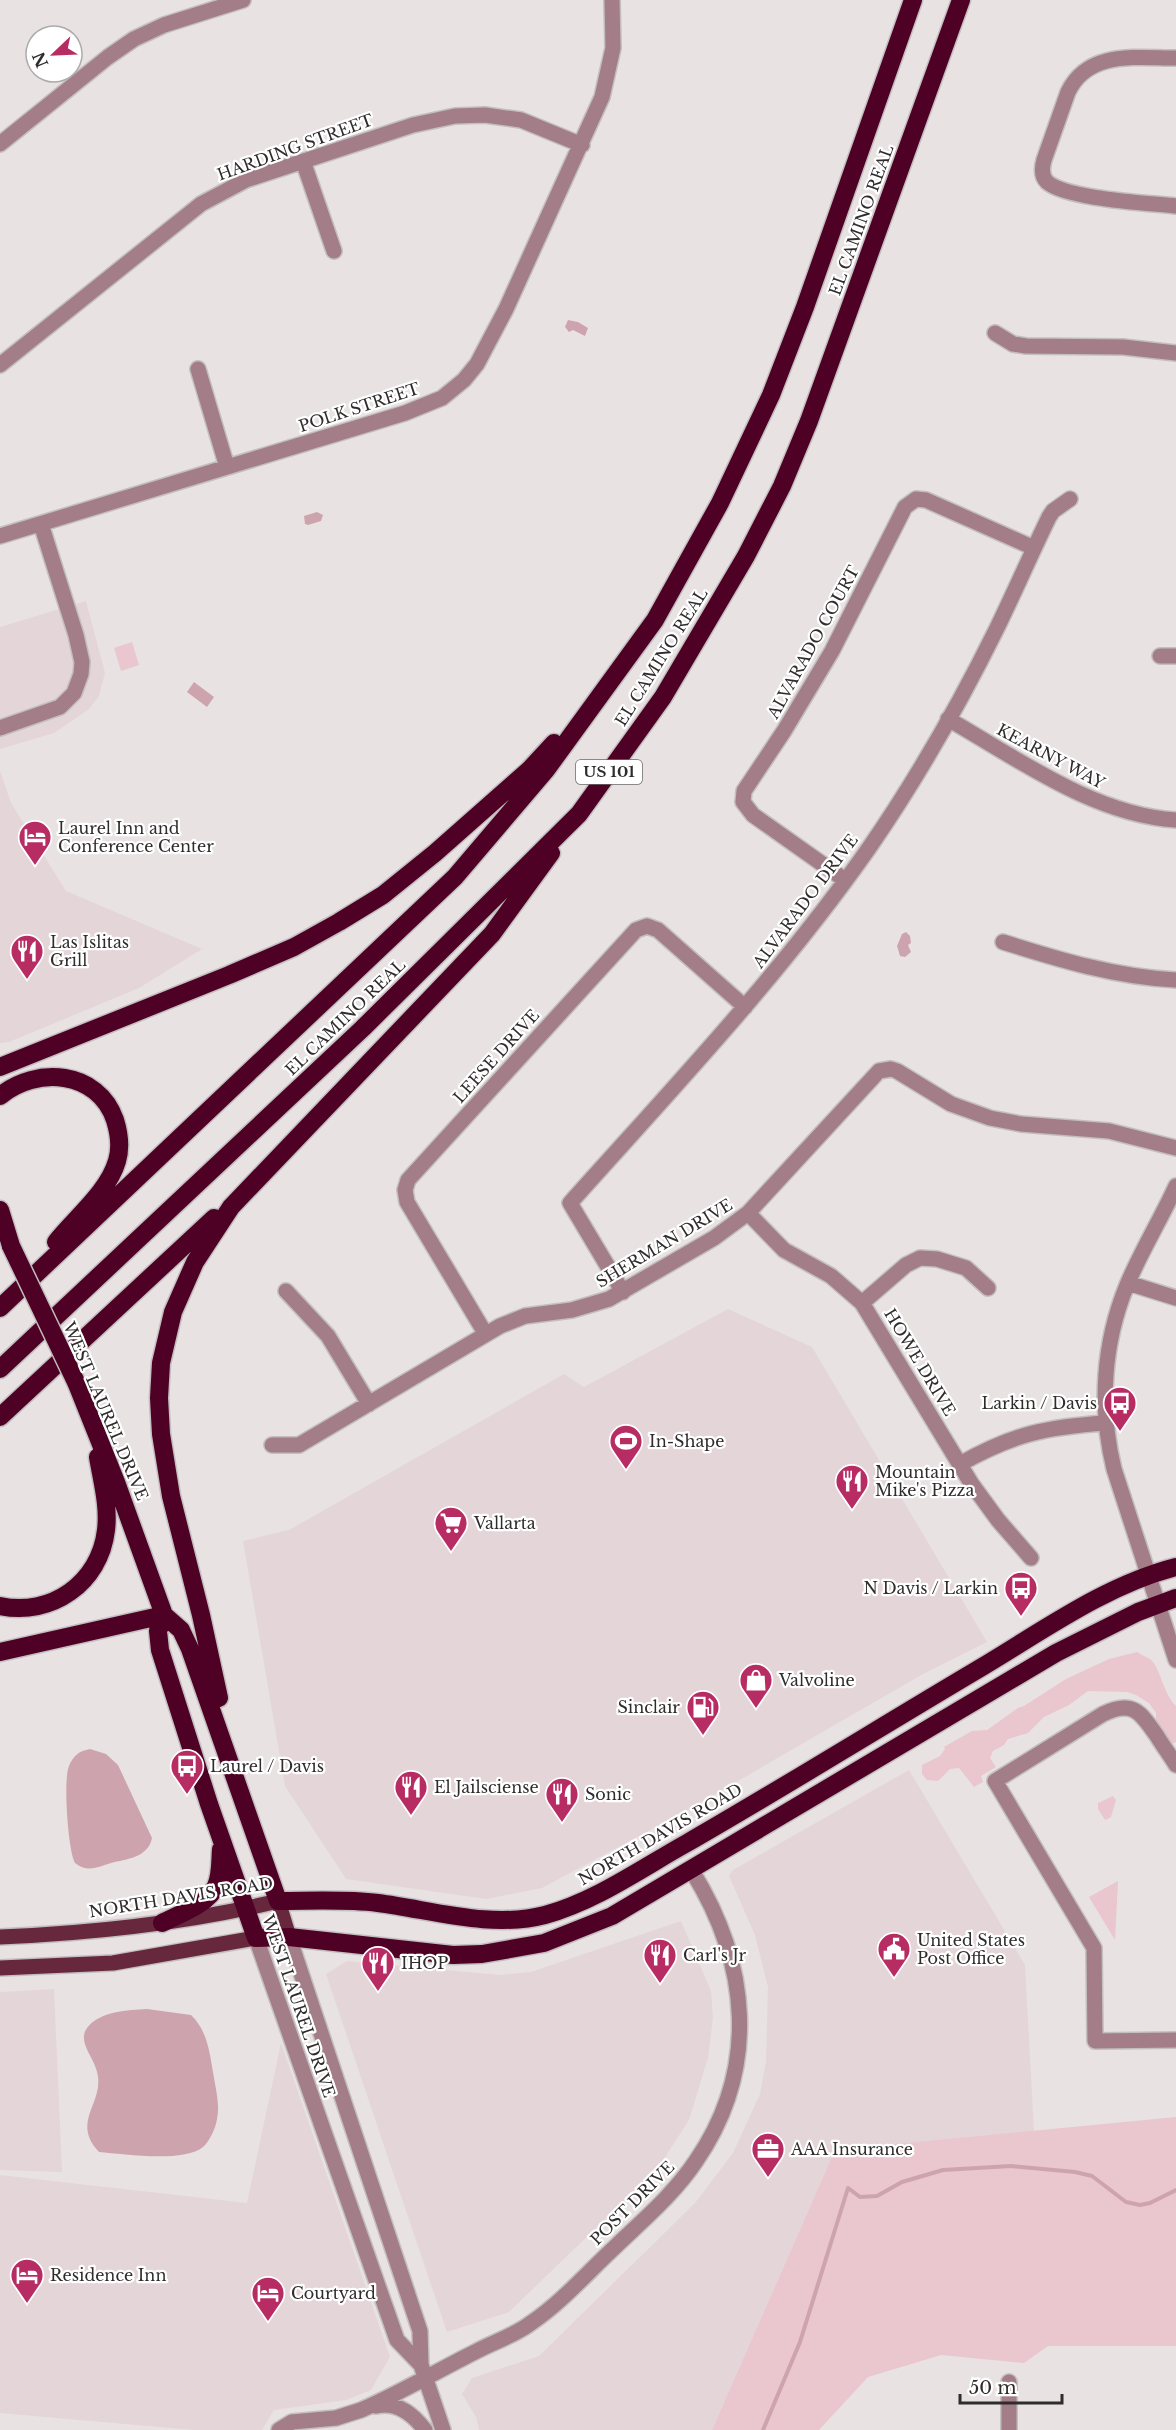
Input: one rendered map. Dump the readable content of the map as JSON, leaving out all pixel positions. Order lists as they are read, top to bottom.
{
  "streets": {
    "highway": [
      "EL CAMINO REAL",
      "US 101",
      "WEST LAUREL DRIVE",
      "NORTH DAVIS ROAD"
    ],
    "street": [
      "HARDING STREET",
      "POLK STREET",
      "ALVARADO COURT",
      "KEARNY WAY",
      "ALVARADO DRIVE",
      "LEESE DRIVE",
      "SHERMAN DRIVE",
      "HOWE DRIVE",
      "POST DRIVE"
    ]
  },
  "crossings": [
    ["HARDING STREET", "POLK STREET"],
    ["ALVARADO COURT", "ALVARADO DRIVE"],
    ["KEARNY WAY", "ALVARADO DRIVE"],
    ["ALVARADO DRIVE", "LEESE DRIVE"],
    ["ALVARADO DRIVE", "SHERMAN DRIVE"],
    ["LEESE DRIVE", "SHERMAN DRIVE"],
    ["SHERMAN DRIVE", "HOWE DRIVE"],
    ["WEST LAUREL DRIVE", "NORTH DAVIS ROAD"],
    ["WEST LAUREL DRIVE", "POST DRIVE"]
  ],
  "places": {
    "hotel": ["Laurel Inn and Conference Center", "Residence Inn", "Courtyard"],
    "restaurant": [
      "Las Islitas Grill",
      "Mountain Mike's Pizza",
      "El Jailsciense",
      "Sonic",
      "Carl's Jr",
      "IHOP"
    ],
    "bus stop": ["Larkin / Davis", "N Davis / Larkin", "Laurel / Davis"],
    "sports": ["In-Shape"],
    "supermarket": ["Vallarta"],
    "shop": ["Valvoline"],
    "fuel station": ["Sinclair"],
    "public building": ["United States Post Office"],
    "office": ["AAA Insurance"]
  },
  "scale_bar": "50 m",
  "north": "bottom left"
}
